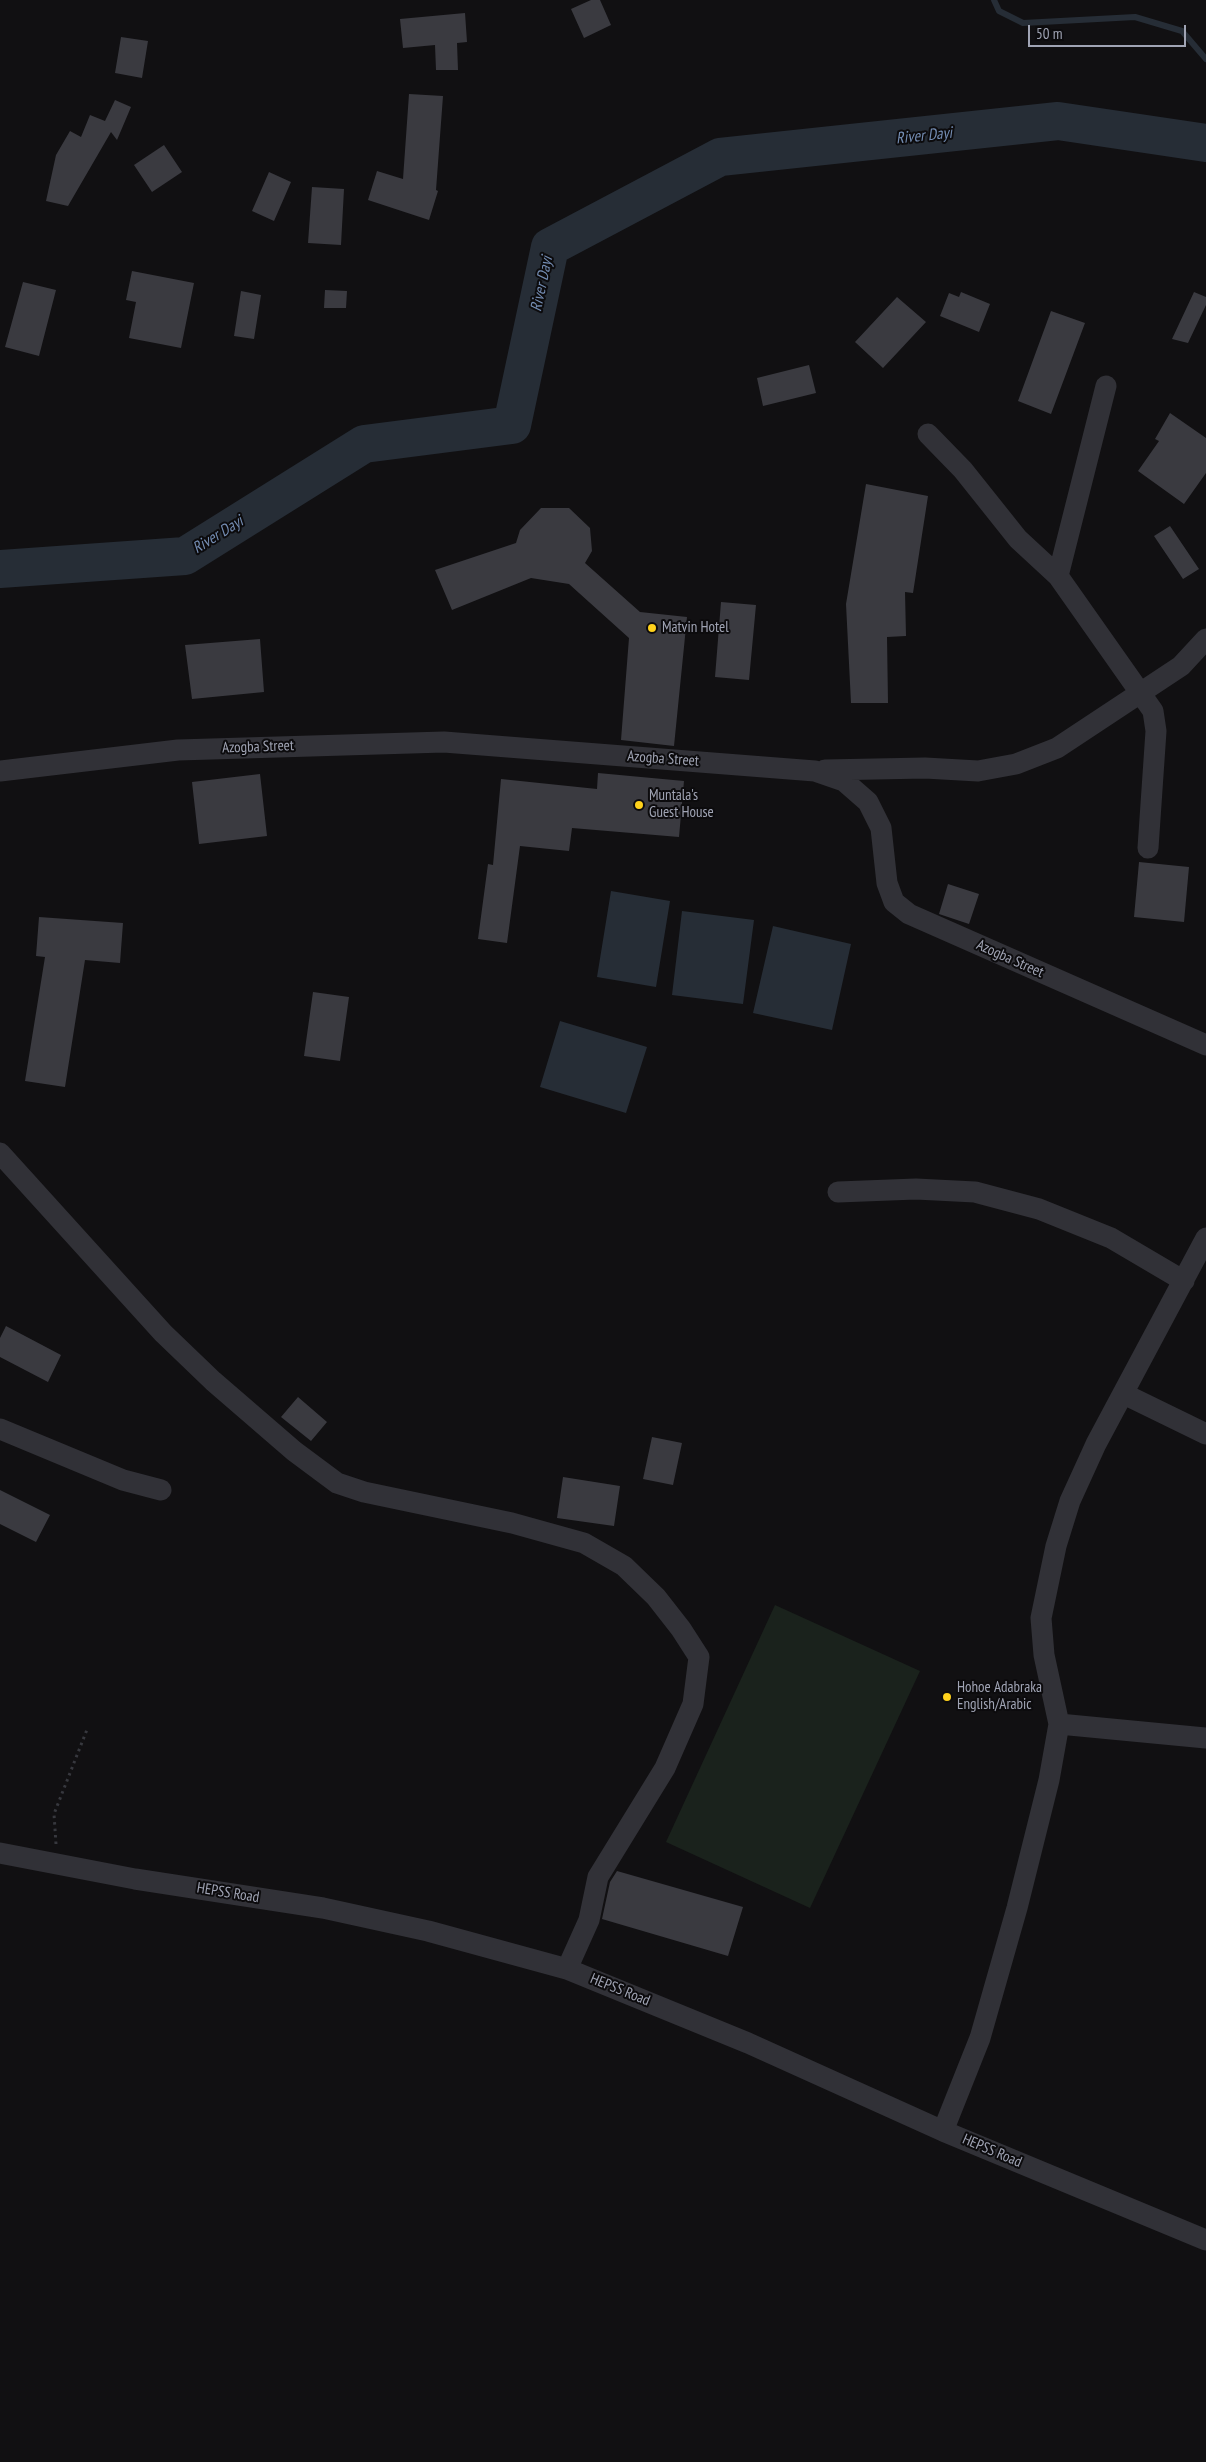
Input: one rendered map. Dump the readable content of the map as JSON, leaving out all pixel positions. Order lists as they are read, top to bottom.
{
  "streets": {
    "street": ["Azogba Street", "HEPSS Road"]
  },
  "water": ["River Dayi"],
  "places": ["Matvin Hotel", "Muntala's Guest House", "Hohoe Adabraka English/Arabic"],
  "scale_bar": "50 m"
}
